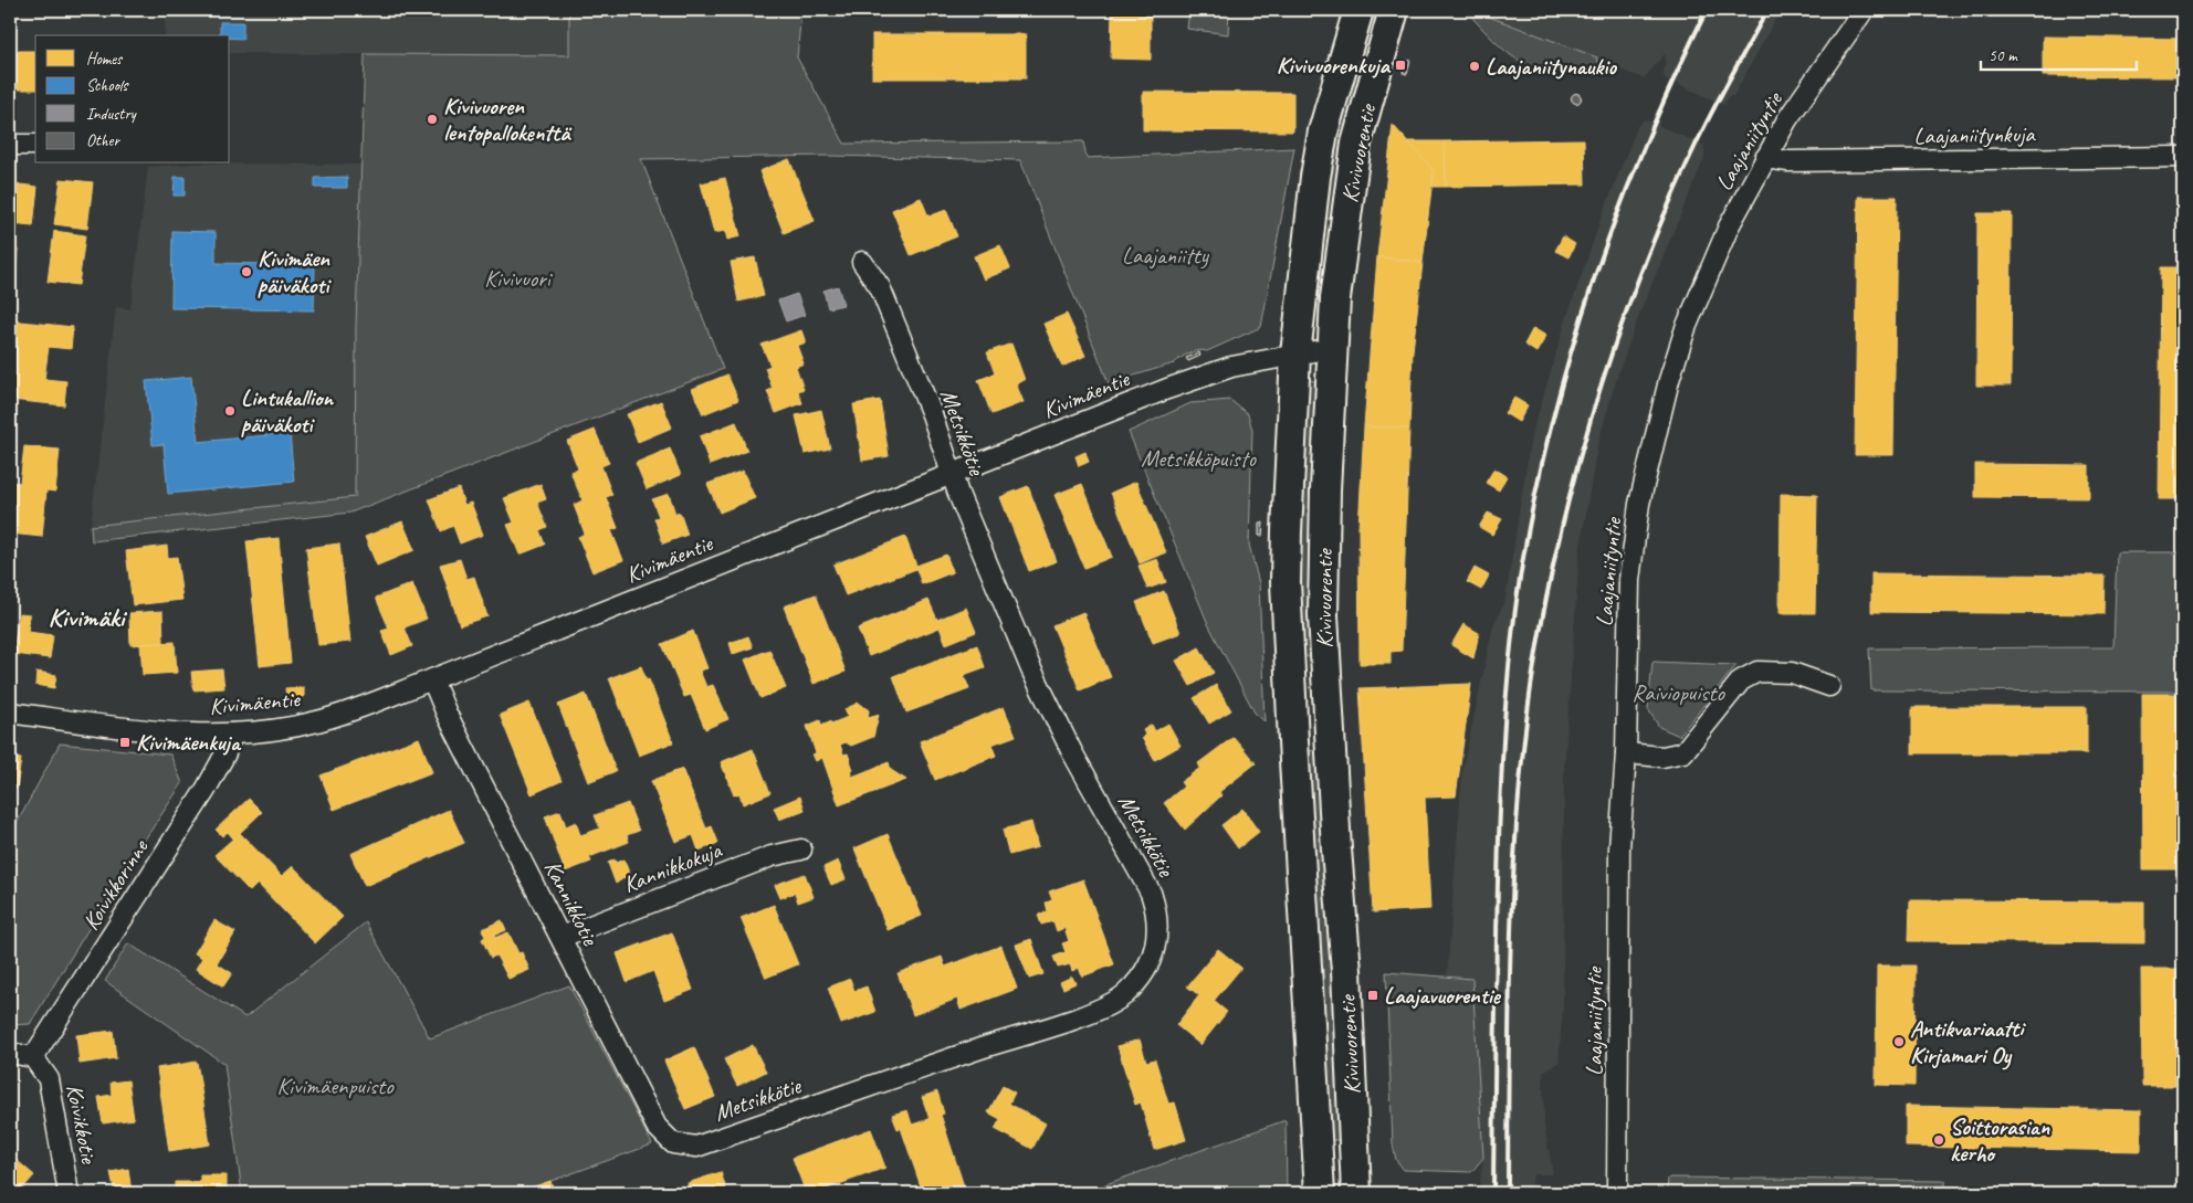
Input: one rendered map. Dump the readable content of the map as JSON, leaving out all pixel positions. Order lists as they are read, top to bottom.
{
  "streets": {
    "street": [
      "Laajaniitynkuja",
      "Laajaniityntie",
      "Kivivuorentie",
      "Kivimäentie",
      "Metsikkötie",
      "Kannikkokuja",
      "Koivikkorinne",
      "Kannikkotie",
      "Koivikkotie"
    ]
  },
  "crossings": [
    ["Laajaniitynkuja", "Laajaniityntie"],
    ["Kivivuorentie", "Kivimäentie"],
    ["Kivimäentie", "Metsikkötie"],
    ["Kivimäentie", "Koivikkorinne"],
    ["Kivimäentie", "Kannikkotie"],
    ["Metsikkötie", "Kannikkotie"],
    ["Kannikkokuja", "Kannikkotie"],
    ["Koivikkorinne", "Koivikkotie"]
  ],
  "districts": ["Kivimäki"],
  "parks": [
    "Laajaniitty",
    "Kivivuori",
    "Metsikköpuisto",
    "Raiviopuisto",
    "Kivimäenpuisto"
  ],
  "places": {
    "transit": ["Kivivuorenkuja", "Kivimäenkuja", "Laajavuorentie"],
    "other": [
      "Laajaniitynaukio",
      "Kivivuoren lentopallokenttä",
      "Kivimäen päiväkoti",
      "Lintukallion päiväkoti",
      "Antikvariaatti Kirjamari Oy",
      "Soittorasian kerho"
    ]
  },
  "legend": [
    "Homes",
    "Schools",
    "Industry",
    "Other"
  ],
  "scale_bar": "50 m"
}
